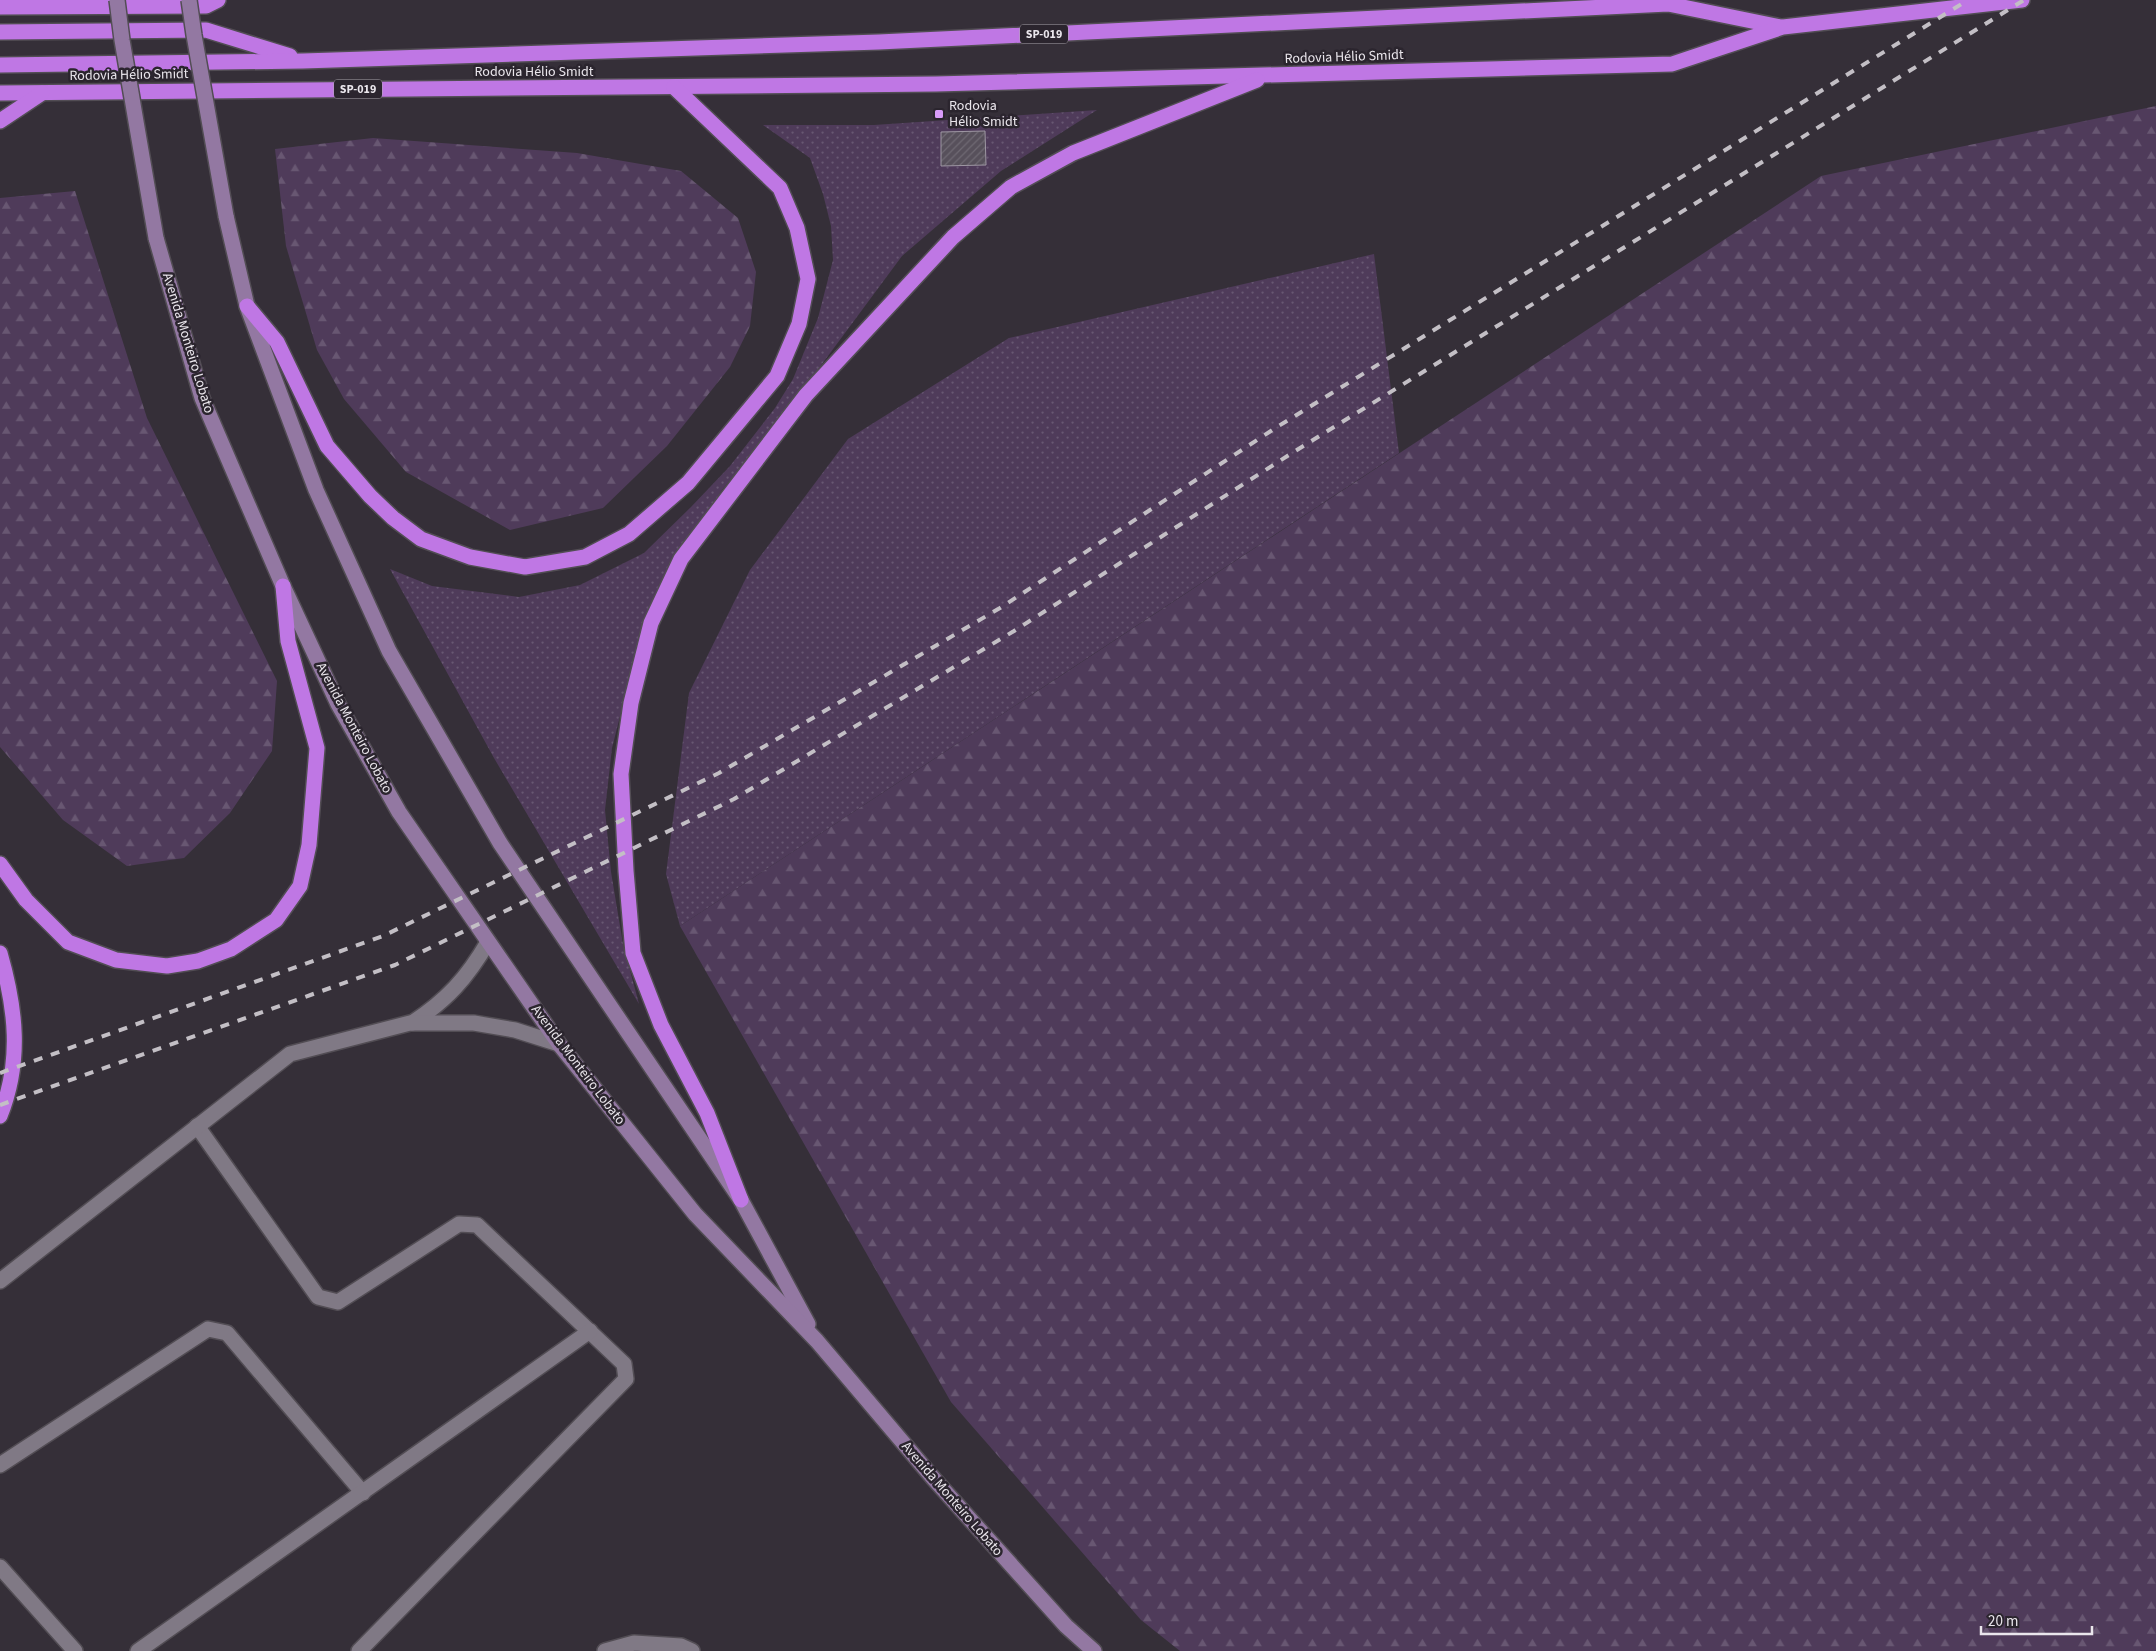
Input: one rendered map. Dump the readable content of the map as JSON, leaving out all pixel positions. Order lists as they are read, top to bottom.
{
  "streets": {
    "highway": ["SP-019", "Rodovia Hélio Smidt"],
    "main road": ["Avenida Monteiro Lobato"]
  },
  "places": {
    "transit": ["Rodovia Hélio Smidt"]
  },
  "scale_bar": "20 m"
}
